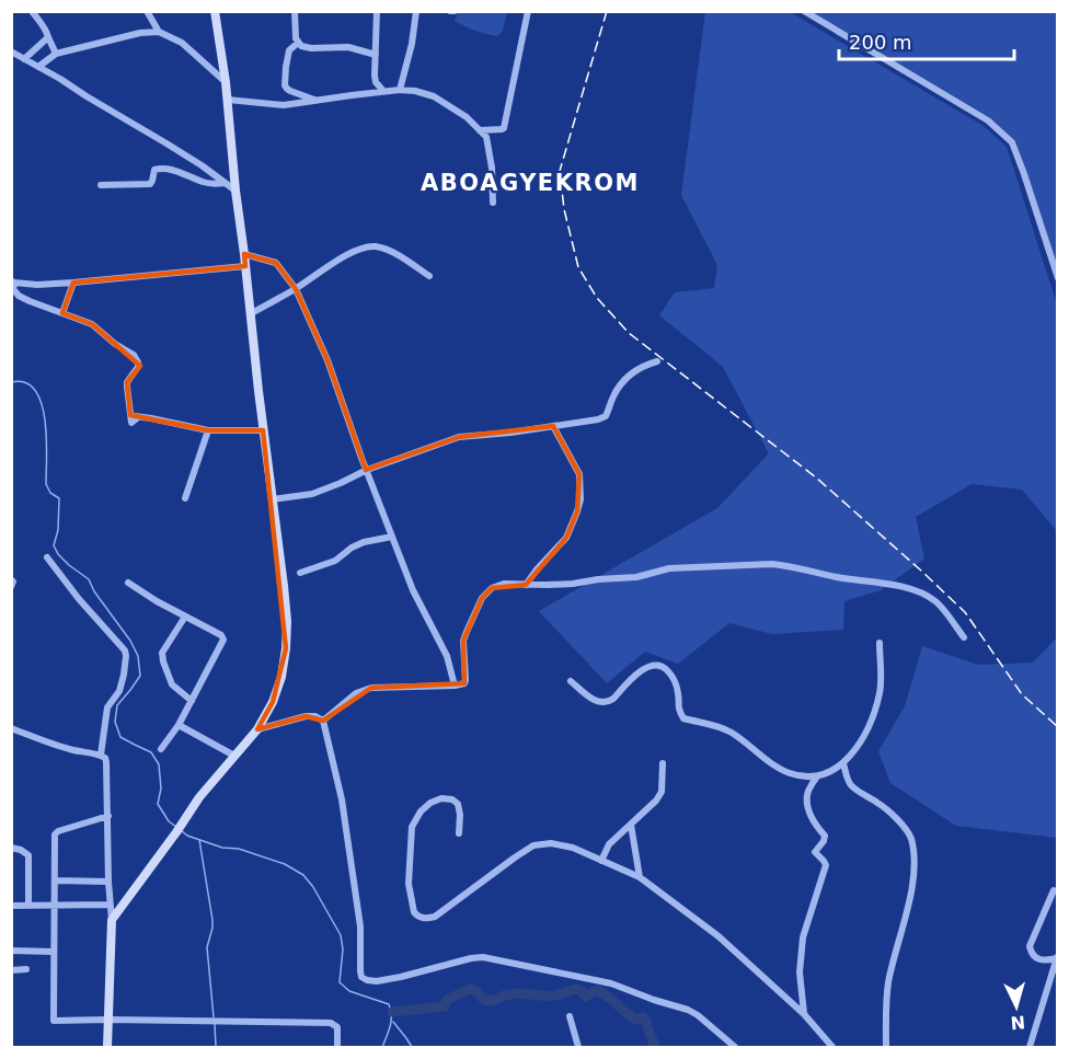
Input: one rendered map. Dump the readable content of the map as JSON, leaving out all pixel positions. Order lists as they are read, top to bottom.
{
  "districts": ["ABOAGYEKROM"],
  "scale_bar": "200 m",
  "north": "bottom"
}
